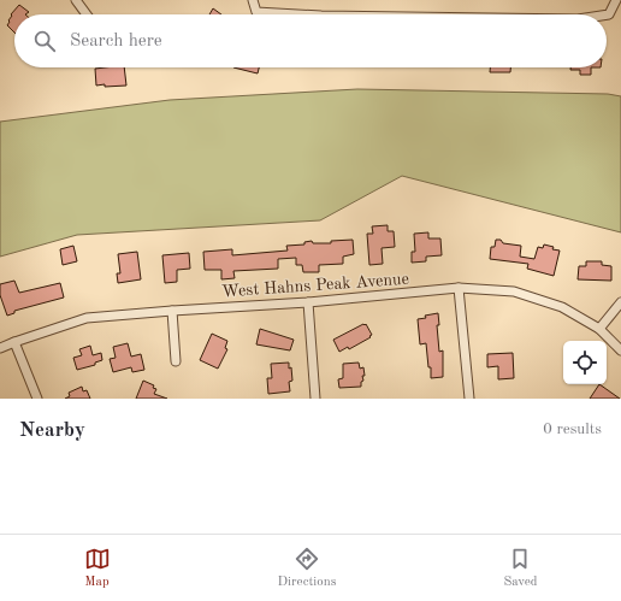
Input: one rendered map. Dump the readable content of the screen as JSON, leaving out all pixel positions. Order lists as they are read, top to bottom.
{
  "streets": {
    "street": ["West Hahns Peak Avenue"]
  },
  "page": {
    "search": "Search here",
    "heading": ["Nearby", "0 results"],
    "nav": ["Map", "Directions", "Saved"]
  }
}
